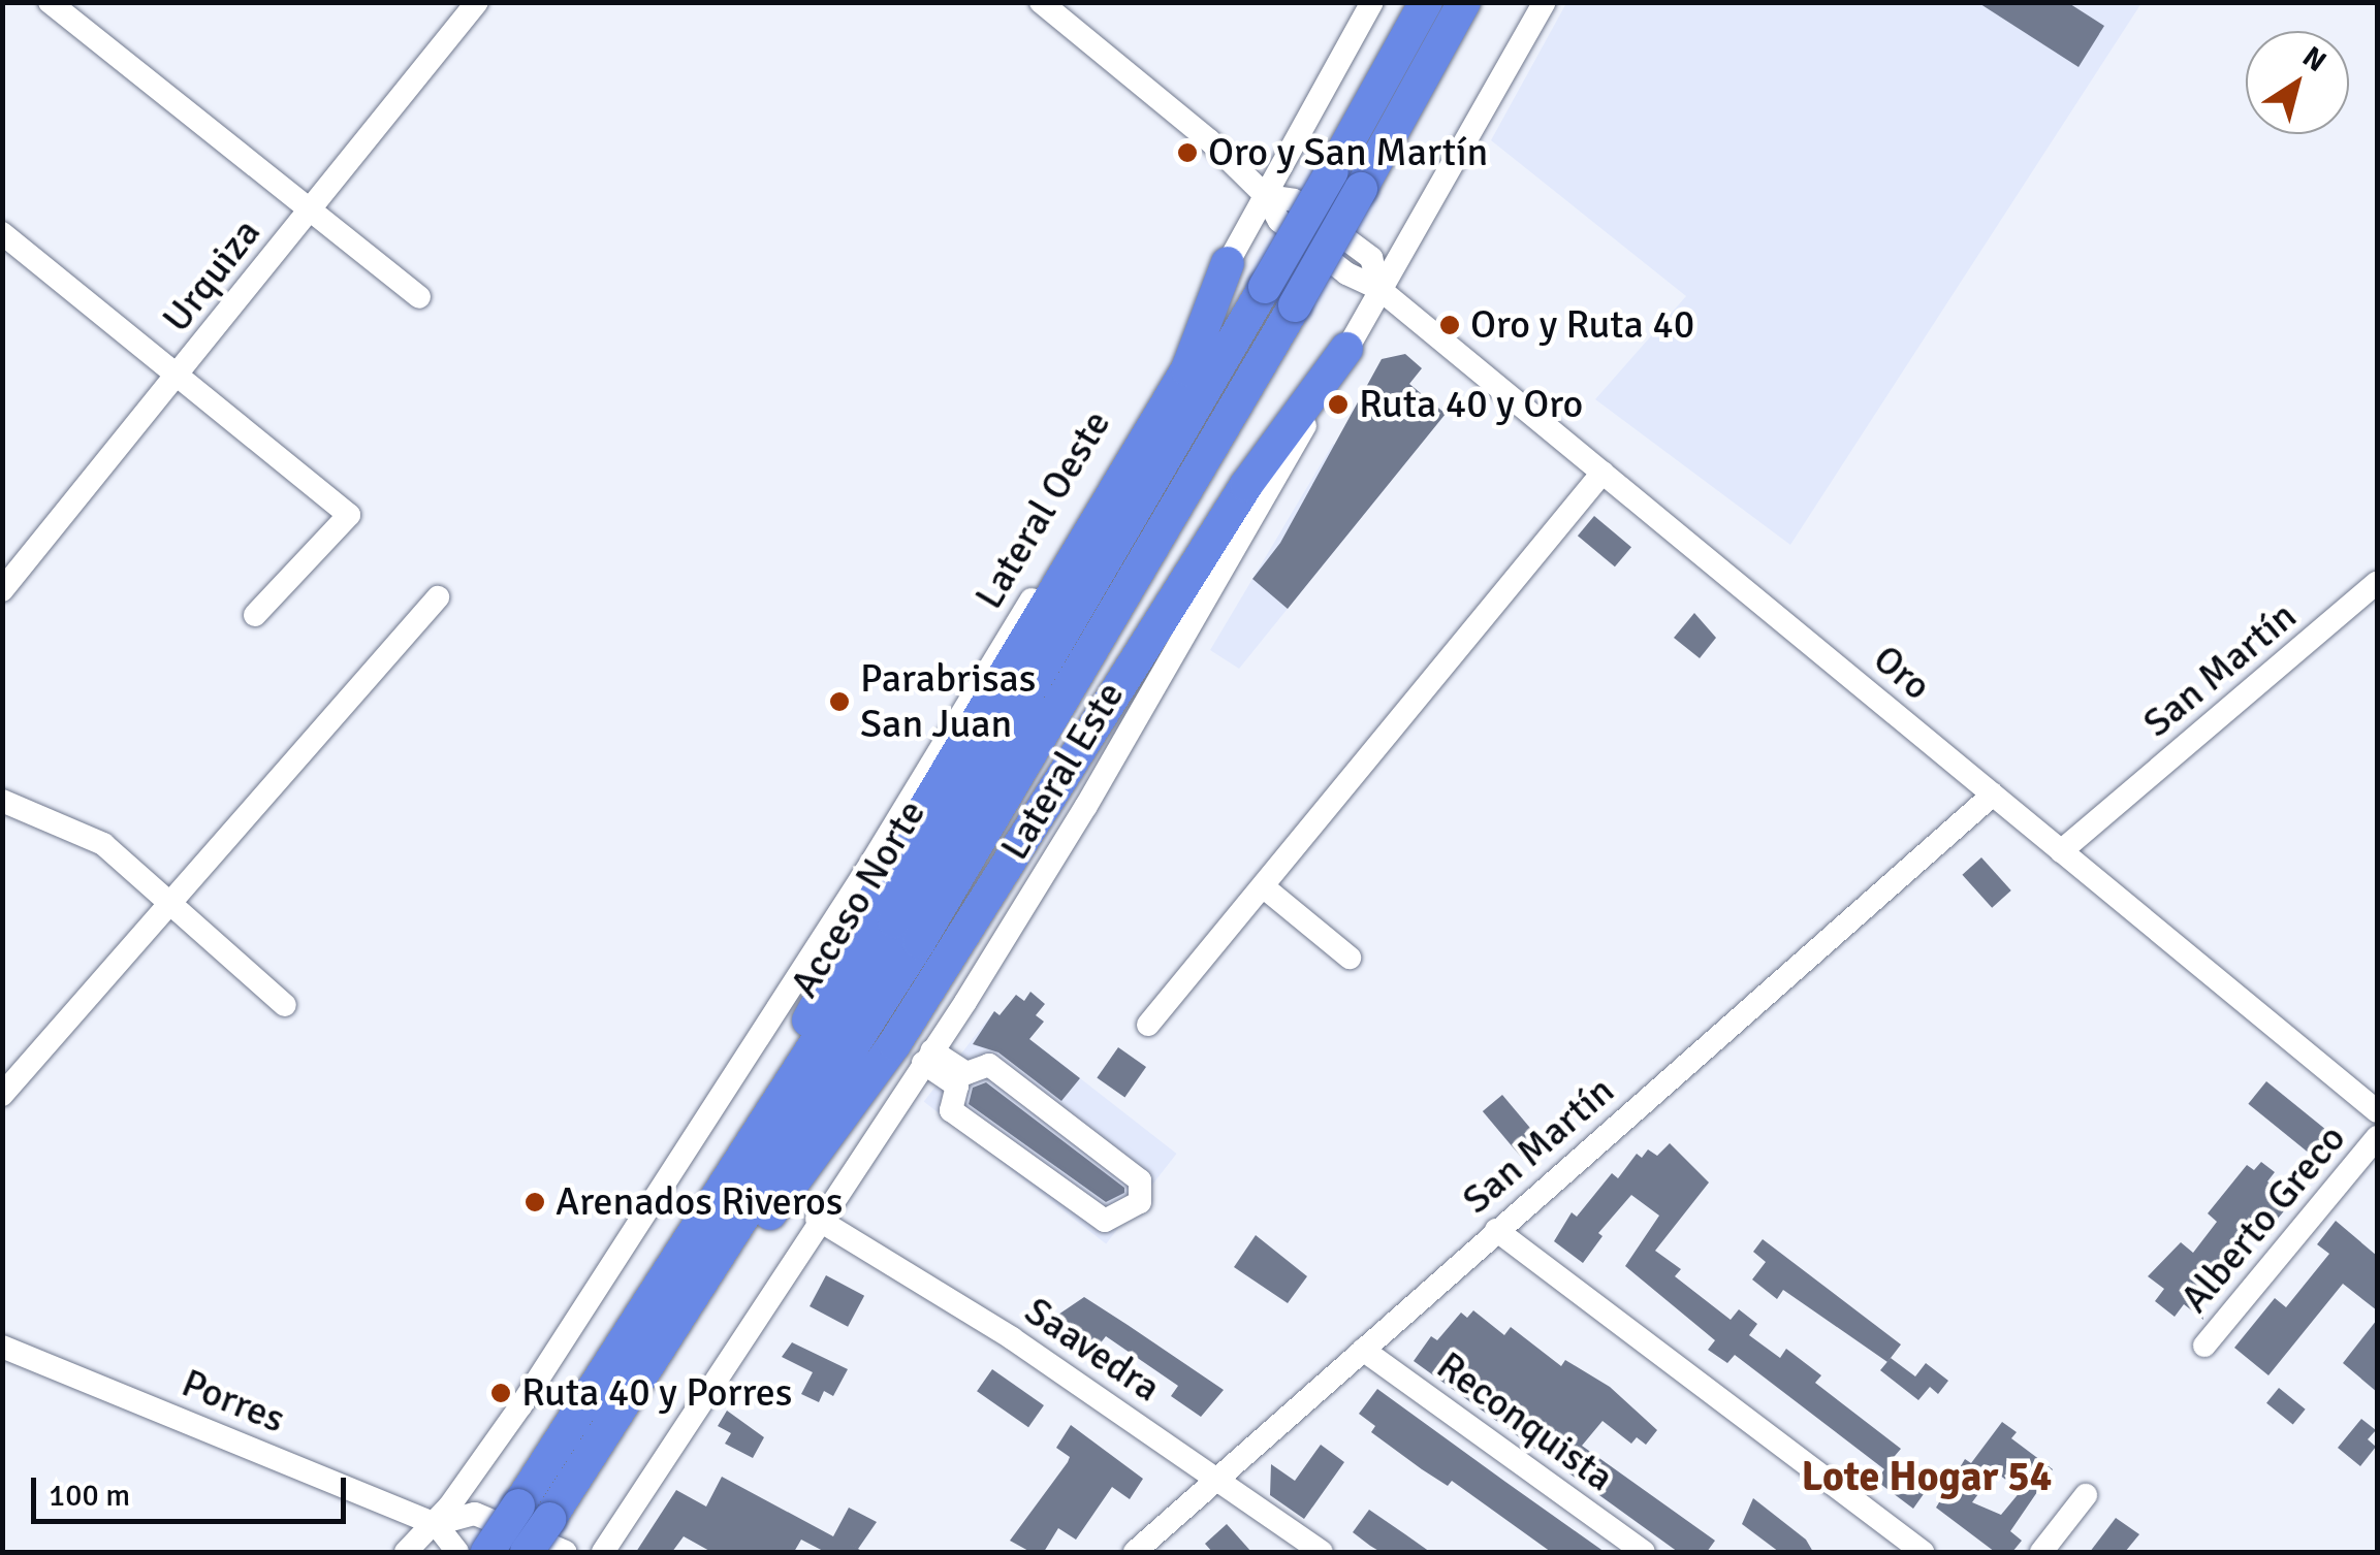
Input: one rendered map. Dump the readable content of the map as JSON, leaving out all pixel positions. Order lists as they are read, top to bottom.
{
  "streets": {
    "highway": ["Acceso Norte"],
    "street": [
      "Urquiza",
      "Lateral Oeste",
      "San Martín",
      "Oro",
      "Lateral Este",
      "Alberto Greco",
      "Saavedra",
      "Porres",
      "Reconquista"
    ]
  },
  "crossings": [
    ["Lateral Oeste", "Oro"],
    ["Lateral Oeste", "Porres"],
    ["San Martín", "Oro"],
    ["San Martín", "Saavedra"],
    ["San Martín", "Reconquista"],
    ["Oro", "Lateral Este"],
    ["Lateral Este", "Saavedra"]
  ],
  "districts": ["Lote Hogar 54"],
  "places": [
    "Oro y San Martín",
    "Oro y Ruta 40",
    "Ruta 40 y Oro",
    "Parabrisas San Juan",
    "Arenados Riveros",
    "Ruta 40 y Porres"
  ],
  "scale_bar": "100 m",
  "north": "top right"
}
